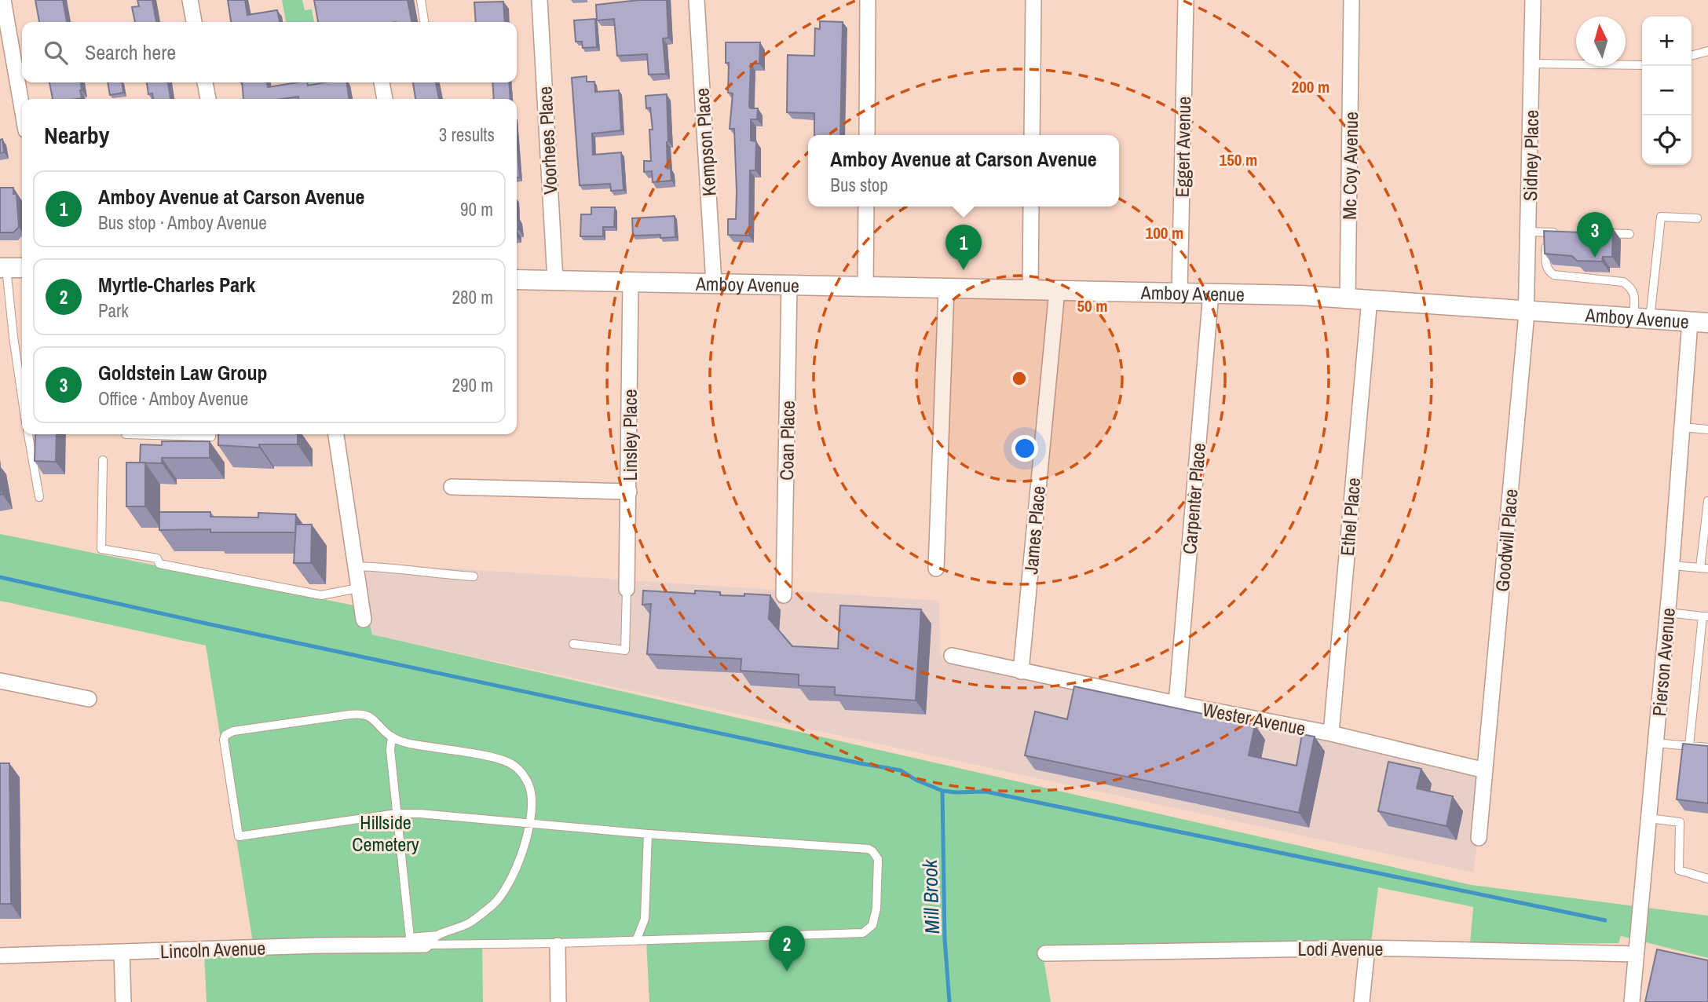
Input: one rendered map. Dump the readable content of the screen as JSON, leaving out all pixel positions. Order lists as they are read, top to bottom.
{
  "streets": {
    "street": [
      "Voorhees Place",
      "Kempson Place",
      "Eggert Avenue",
      "Sidney Place",
      "Mc Coy Avenue",
      "Amboy Avenue",
      "Linsley Place",
      "Coan Place",
      "Carpenter Place",
      "Ethel Place",
      "James Place",
      "Goodwill Place",
      "Pierson Avenue",
      "Wester Avenue",
      "Lodi Avenue",
      "Lincoln Avenue"
    ]
  },
  "crossings": [
    ["Voorhees Place", "Amboy Avenue"],
    ["Kempson Place", "Amboy Avenue"],
    ["Eggert Avenue", "Amboy Avenue"],
    ["Sidney Place", "Amboy Avenue"],
    ["Sidney Place", "Goodwill Place"],
    ["Mc Coy Avenue", "Amboy Avenue"],
    ["Amboy Avenue", "Linsley Place"],
    ["Amboy Avenue", "Coan Place"],
    ["Amboy Avenue", "Carpenter Place"],
    ["Amboy Avenue", "Ethel Place"],
    ["Amboy Avenue", "James Place"],
    ["Amboy Avenue", "Goodwill Place"],
    ["Amboy Avenue", "Pierson Avenue"],
    ["Carpenter Place", "Wester Avenue"],
    ["Ethel Place", "Wester Avenue"],
    ["James Place", "Wester Avenue"],
    ["Goodwill Place", "Wester Avenue"],
    ["Pierson Avenue", "Lodi Avenue"]
  ],
  "water": ["Mill Brook"],
  "parks": ["Hillside Cemetery"],
  "north": "top",
  "page": {
    "map_buttons": ["+", "−"],
    "search": "Search here",
    "heading": ["Nearby", "3 results"],
    "popup": ["Amboy Avenue at Carson Avenue", "Bus stop"],
    "list": [
      {
        "mark": "1",
        "name": "Amboy Avenue at Carson Avenue",
        "note": "Bus stop · Amboy Avenue",
        "value": "90 m"
      },
      {
        "mark": "2",
        "name": "Myrtle-Charles Park",
        "note": "Park",
        "value": "280 m"
      },
      {
        "mark": "3",
        "name": "Goldstein Law Group",
        "note": "Office · Amboy Avenue",
        "value": "290 m"
      }
    ],
    "pins": ["3", "1", "2"]
  },
  "rings": [
    "200 m",
    "150 m",
    "100 m",
    "50 m"
  ]
}
